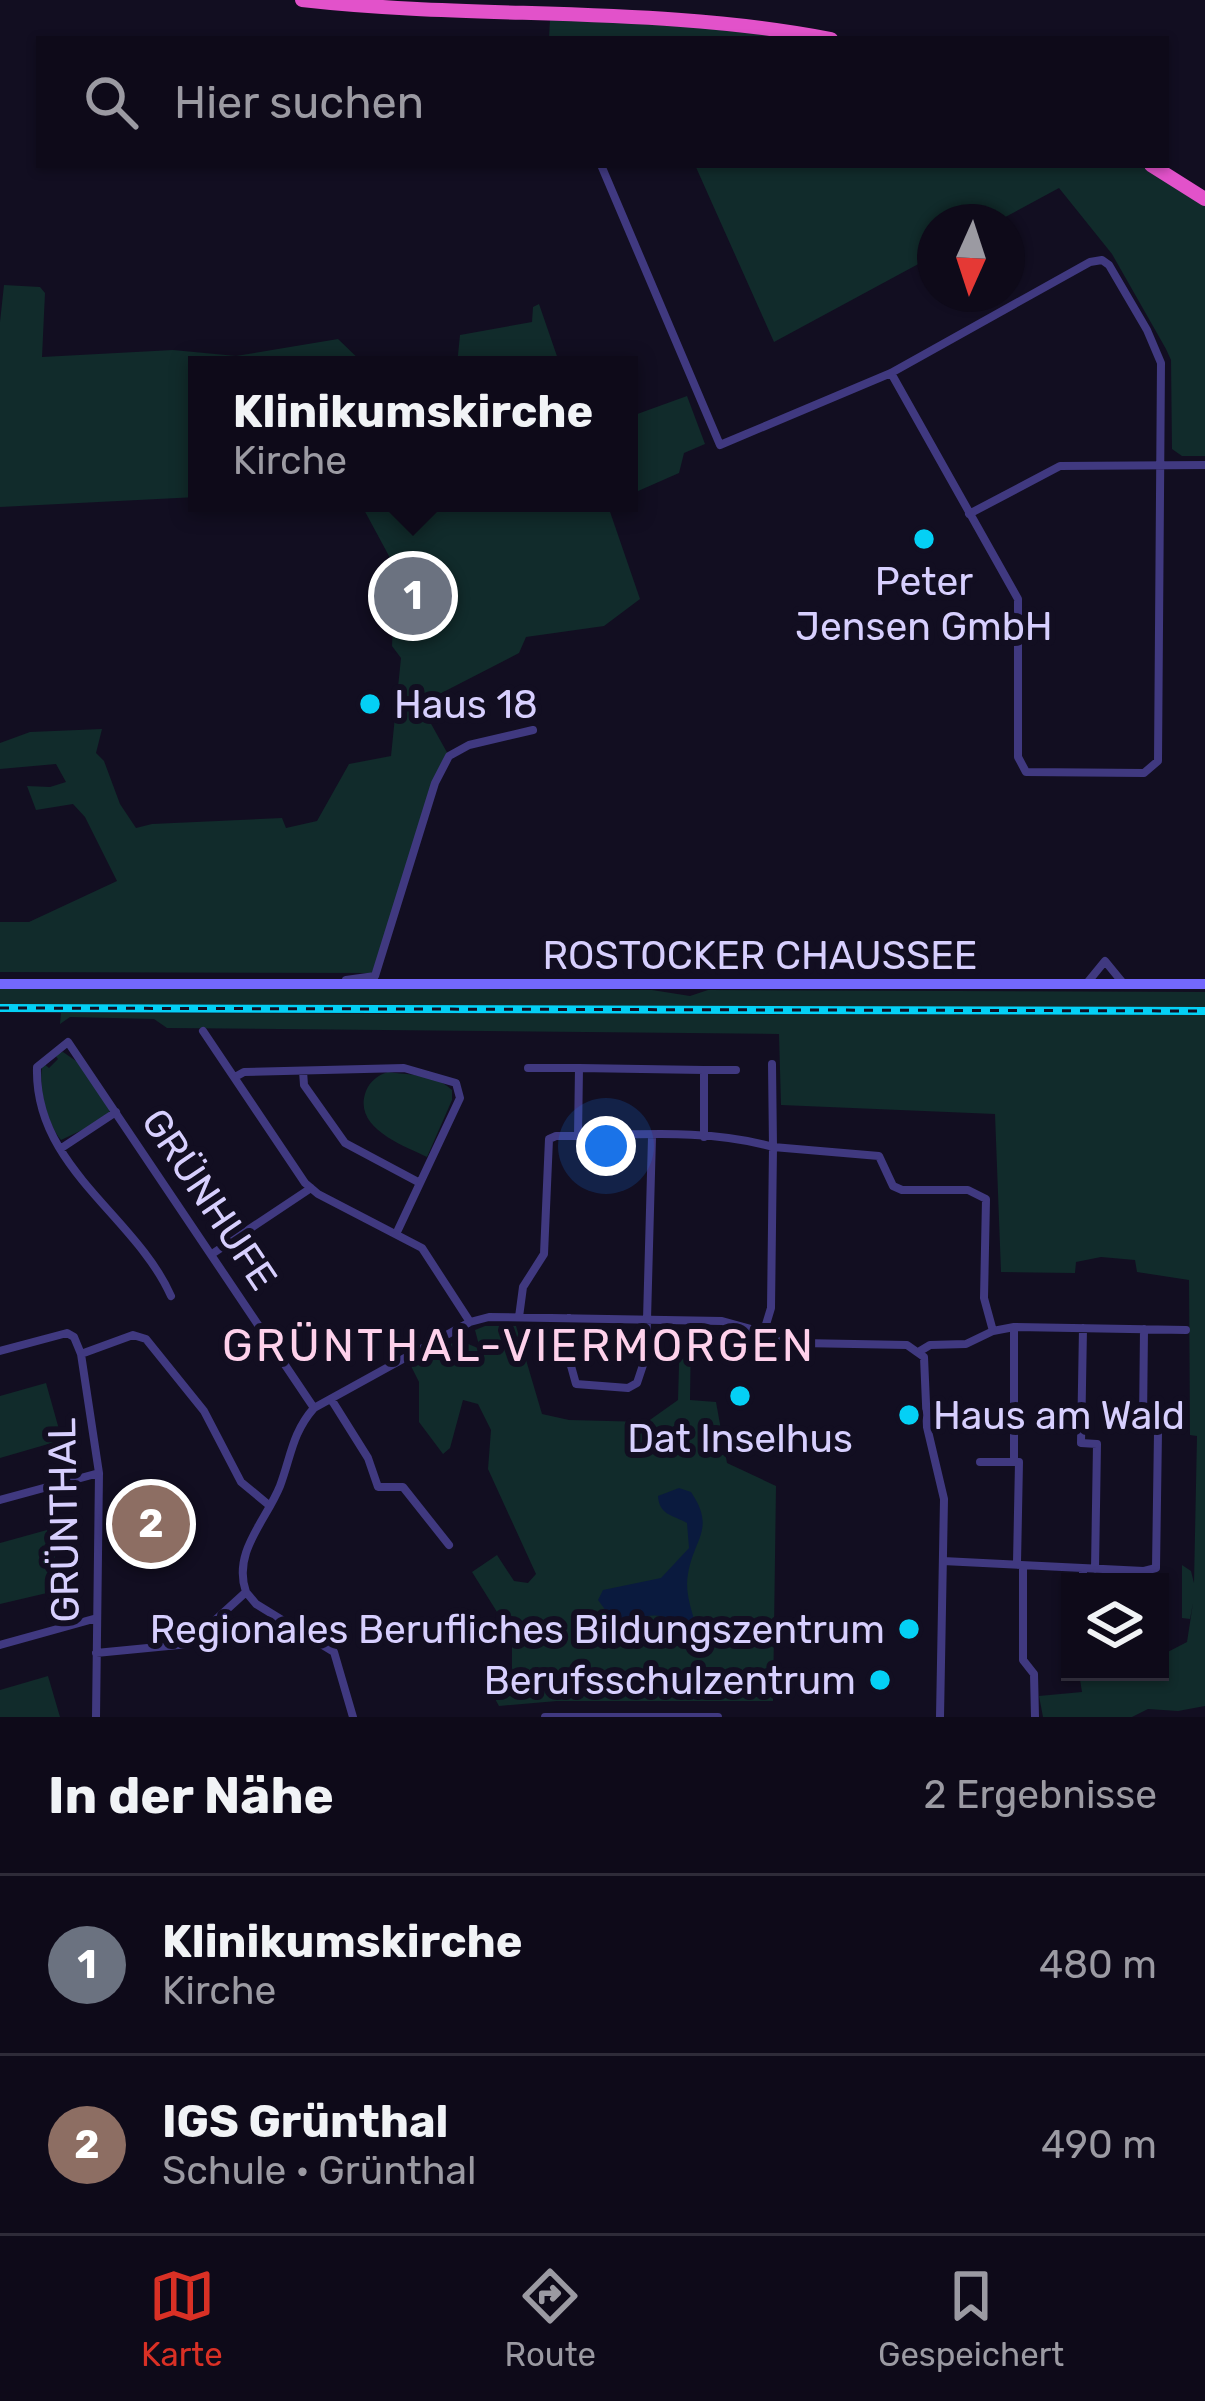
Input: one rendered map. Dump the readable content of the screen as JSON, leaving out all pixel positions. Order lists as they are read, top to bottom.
{
  "streets": {
    "main road": ["ROSTOCKER CHAUSSEE"],
    "street": ["GRÜNHUFE", "GRÜNTHAL"]
  },
  "districts": ["GRÜNTHAL-VIERMORGEN"],
  "places": [
    "Peter Jensen GmbH",
    "Haus 18",
    "Dat Inselhus",
    "Haus am Wald",
    "Regionales Berufliches Bildungszentrum",
    "Berufsschulzentrum"
  ],
  "north": "bottom",
  "page": {
    "search": "Hier suchen",
    "popup": ["Klinikumskirche", "Kirche"],
    "pins": ["1", "2"],
    "heading": ["In der Nähe", "2 Ergebnisse"],
    "list": [
      {
        "mark": "1",
        "name": "Klinikumskirche",
        "note": "Kirche",
        "value": "480 m"
      },
      {
        "mark": "2",
        "name": "IGS Grünthal",
        "note": "Schule · Grünthal",
        "value": "490 m"
      }
    ],
    "nav": ["Karte", "Route", "Gespeichert"]
  }
}
